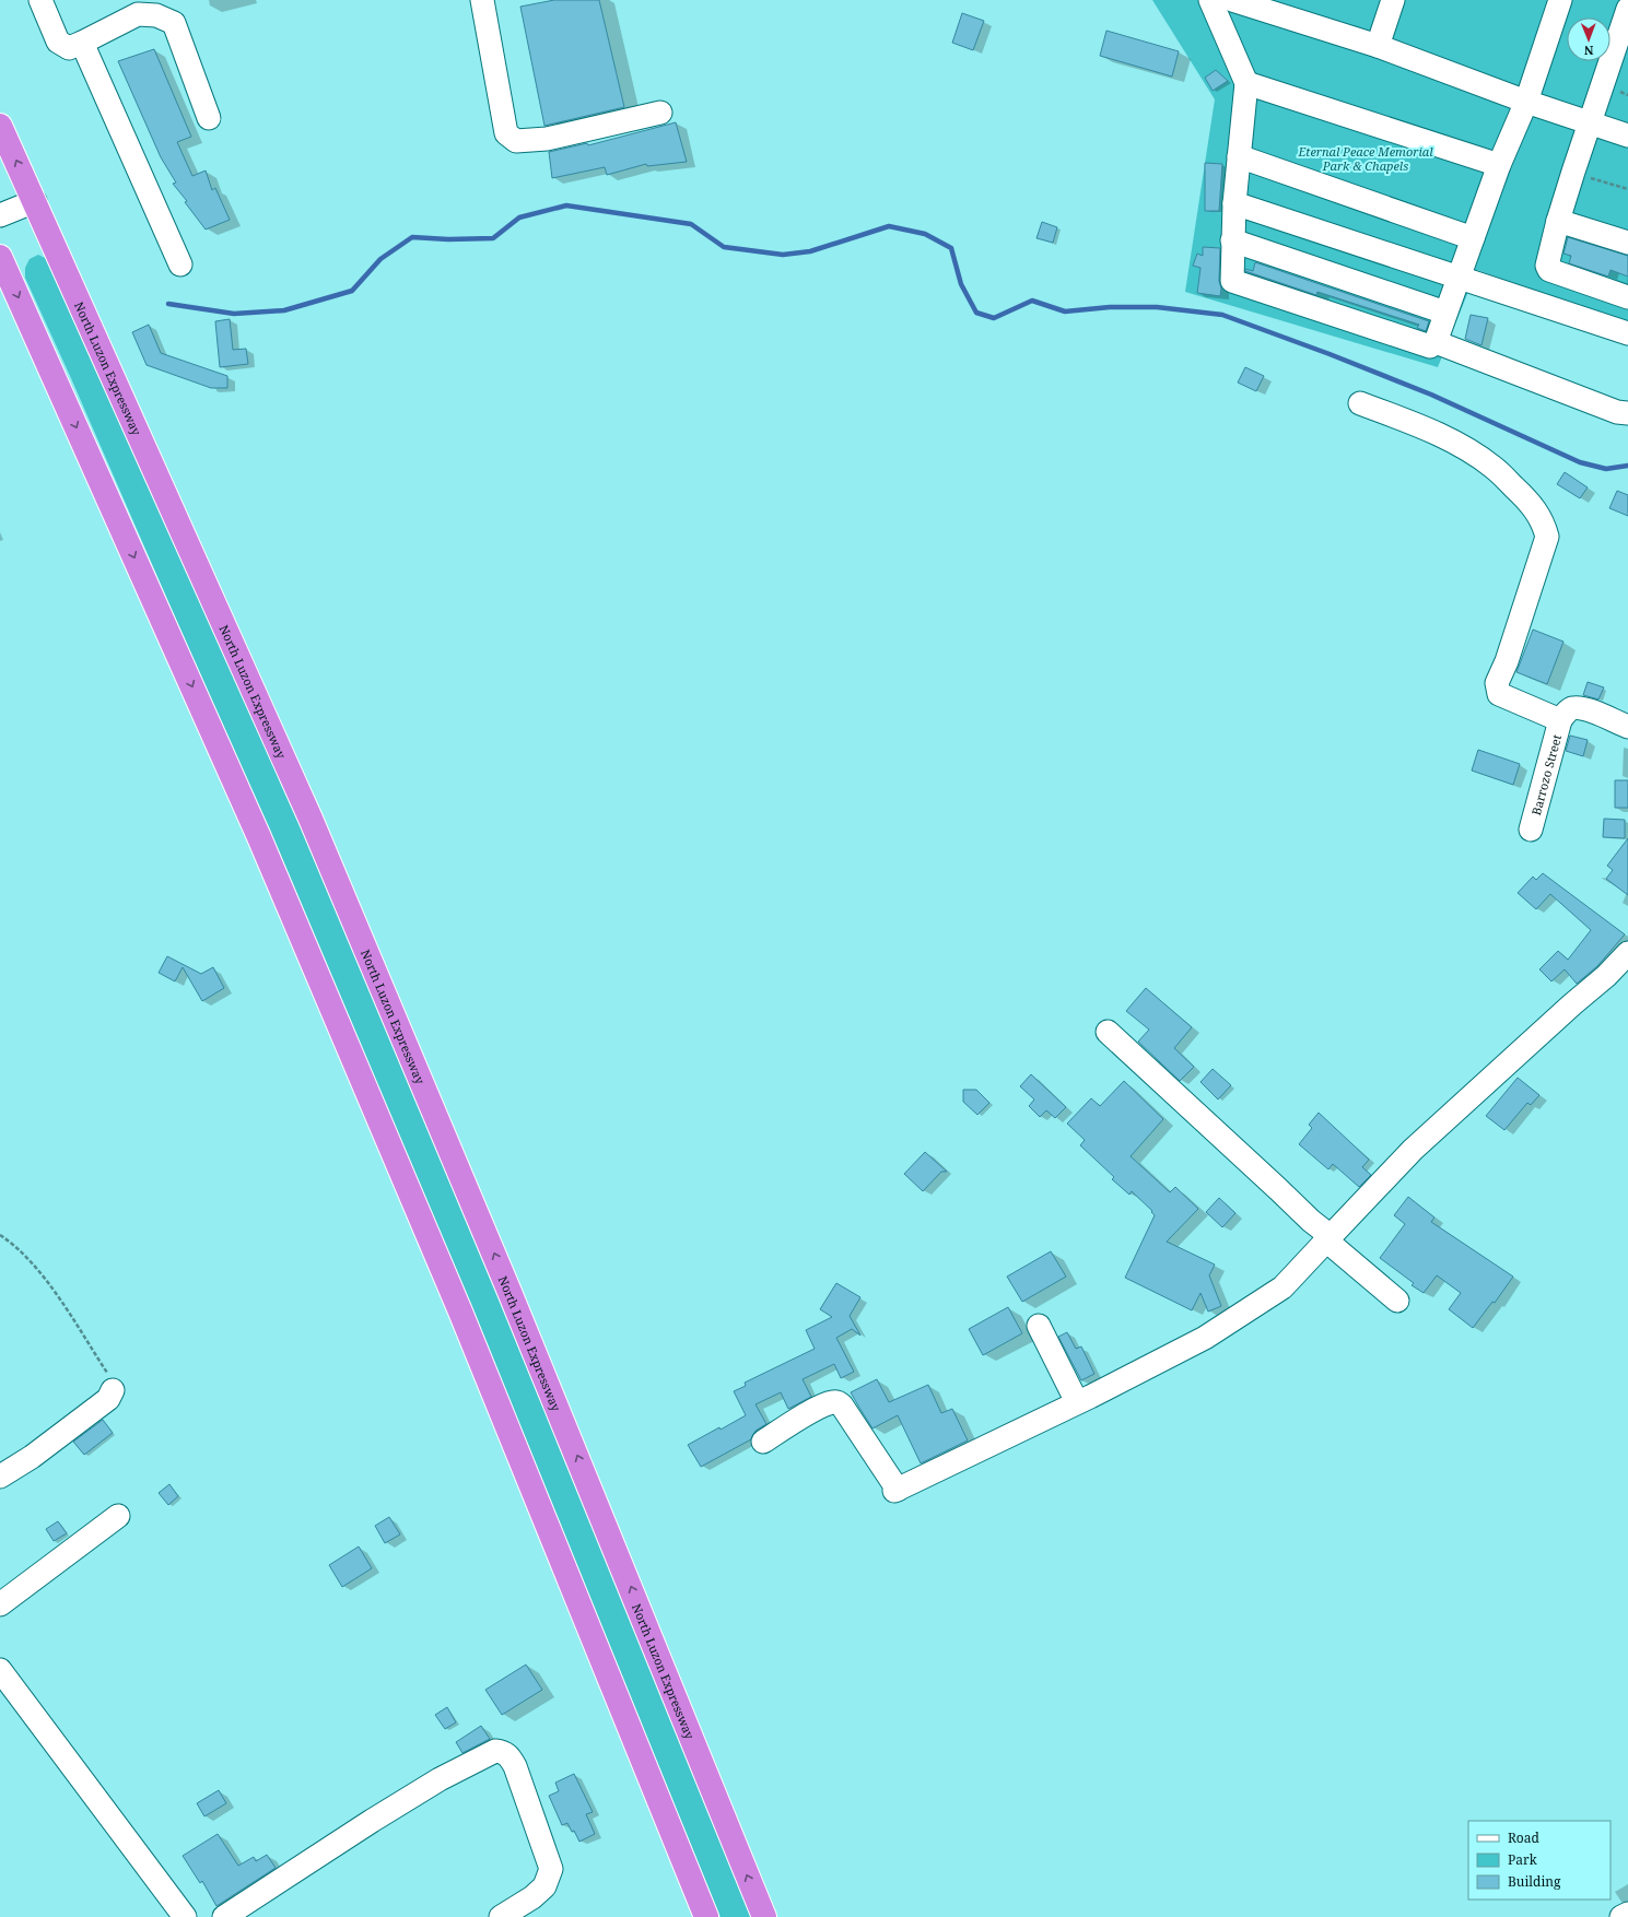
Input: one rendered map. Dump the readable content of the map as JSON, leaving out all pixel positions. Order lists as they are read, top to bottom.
{
  "streets": {
    "highway": ["North Luzon Expressway"],
    "street": ["Barrozo Street"]
  },
  "parks": ["Eternal Peace Memorial Park & Chapels"],
  "legend": ["Road", "Park", "Building"],
  "north": "bottom"
}
